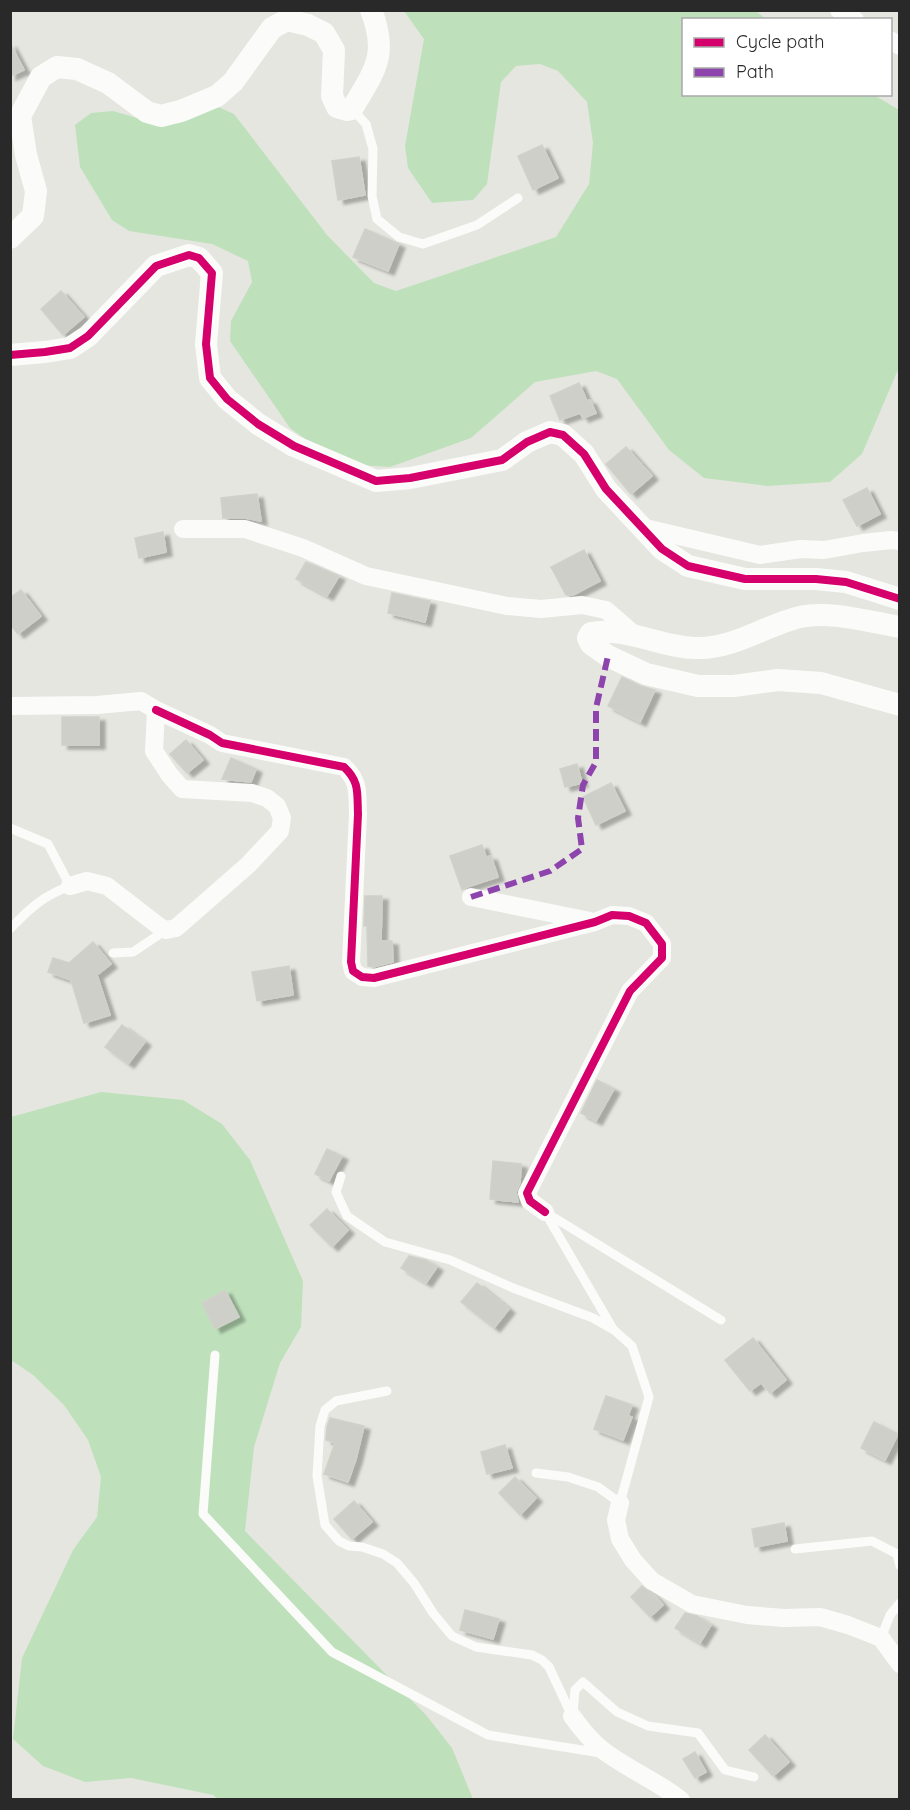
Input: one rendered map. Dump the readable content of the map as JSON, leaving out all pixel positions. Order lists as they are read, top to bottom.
{
  "legend": ["Cycle path", "Path"]
}
